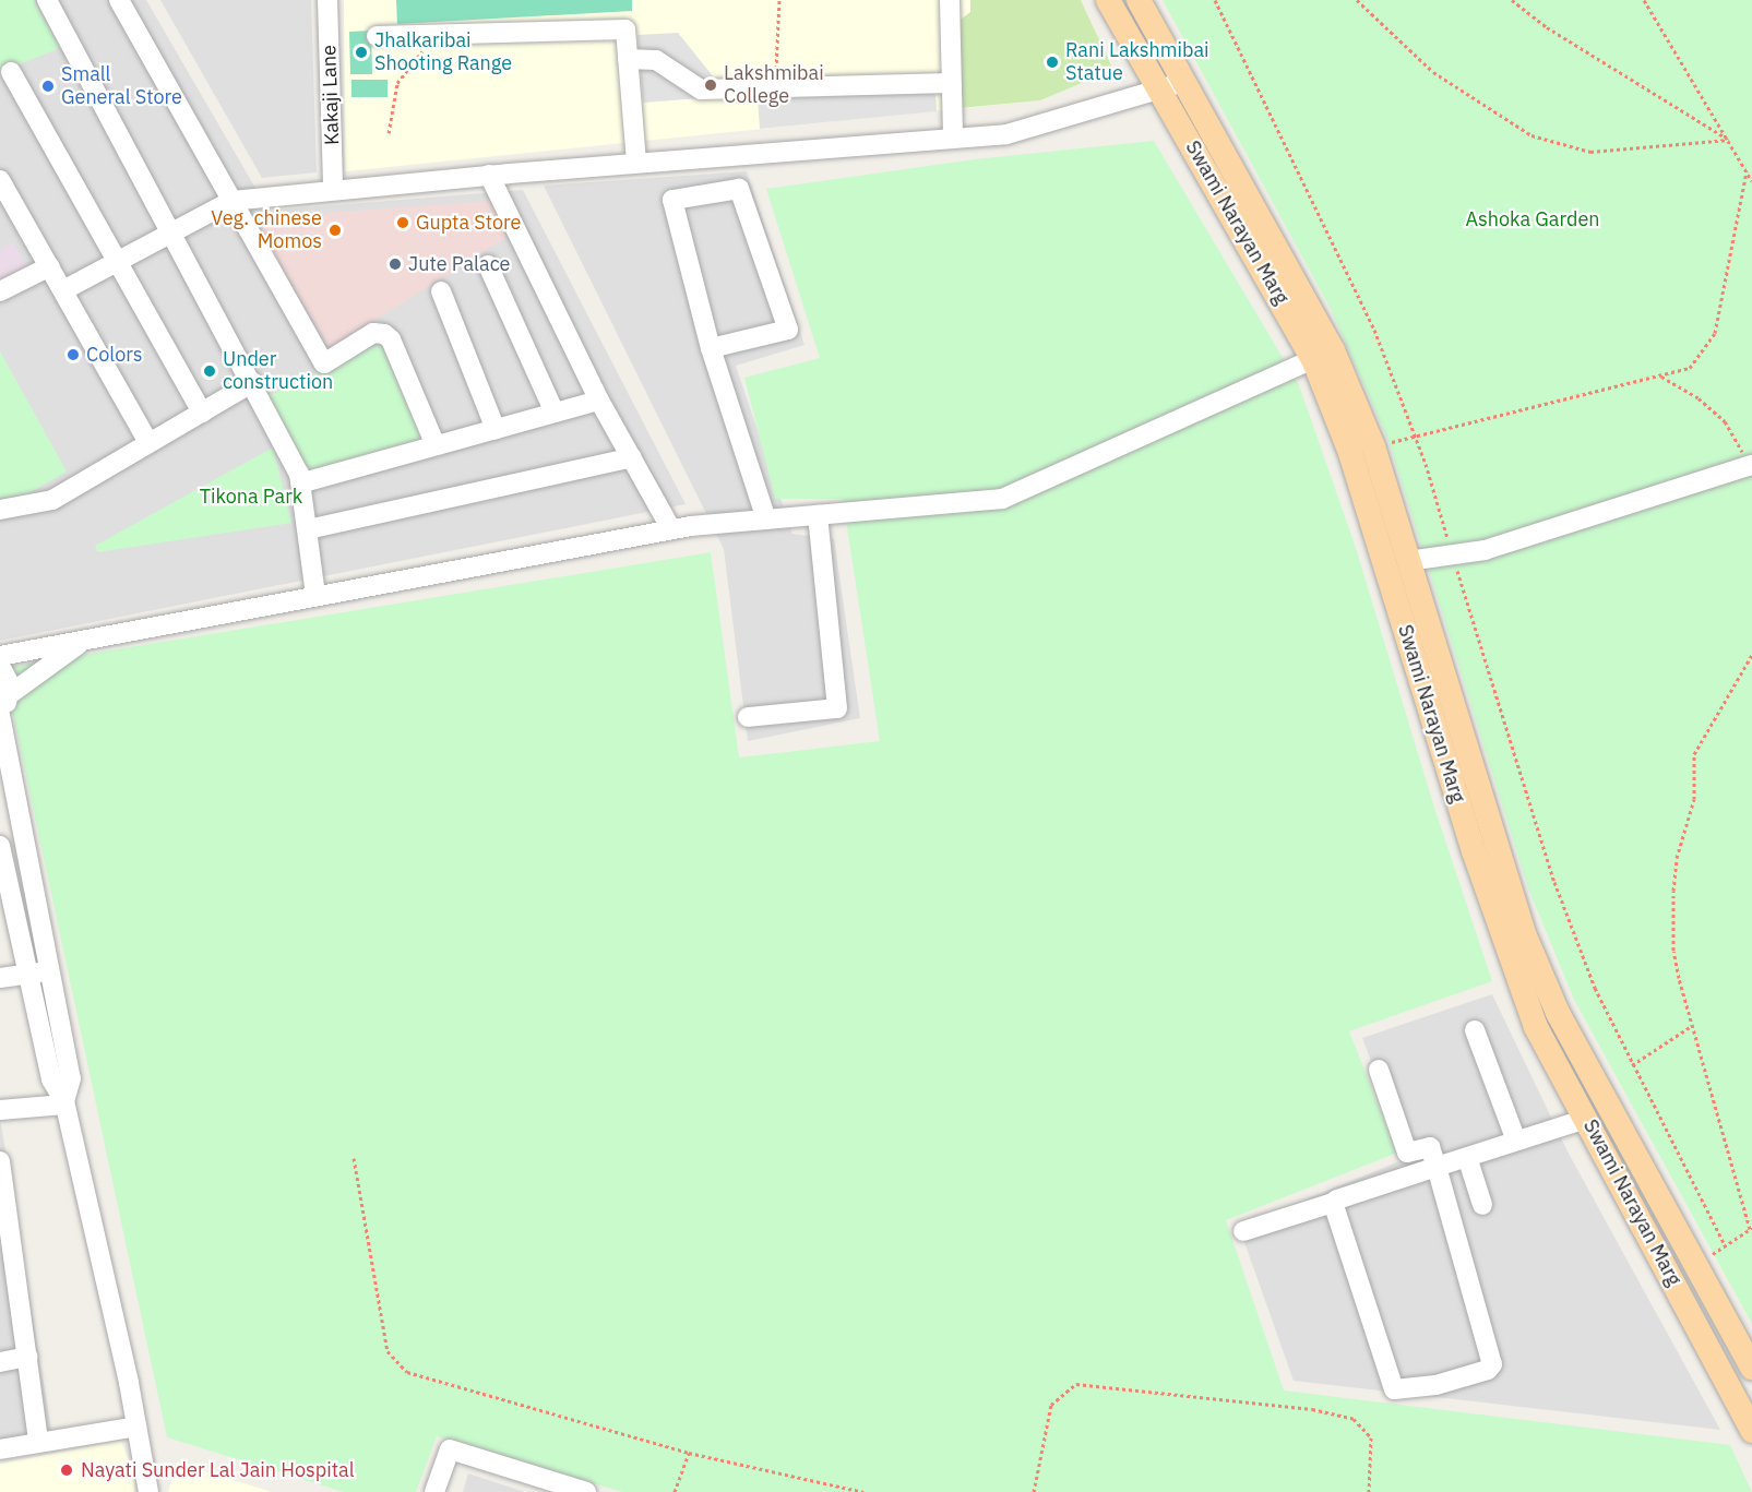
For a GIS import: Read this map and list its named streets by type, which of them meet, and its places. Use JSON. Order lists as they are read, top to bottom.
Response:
{
  "streets": {
    "main road": ["Swami Narayan Marg"],
    "street": ["Kakaji Lane"]
  },
  "parks": ["Ashoka Garden", "Tikona Park"],
  "places": [
    "Jhalkaribai Shooting Range",
    "Rani Lakshmibai Statue",
    "Lakshmibai College",
    "Small General Store",
    "Gupta Store",
    "Veg. chinese Momos",
    "Jute Palace",
    "Colors",
    "Under construction",
    "Nayati Sunder Lal Jain Hospital"
  ]
}
